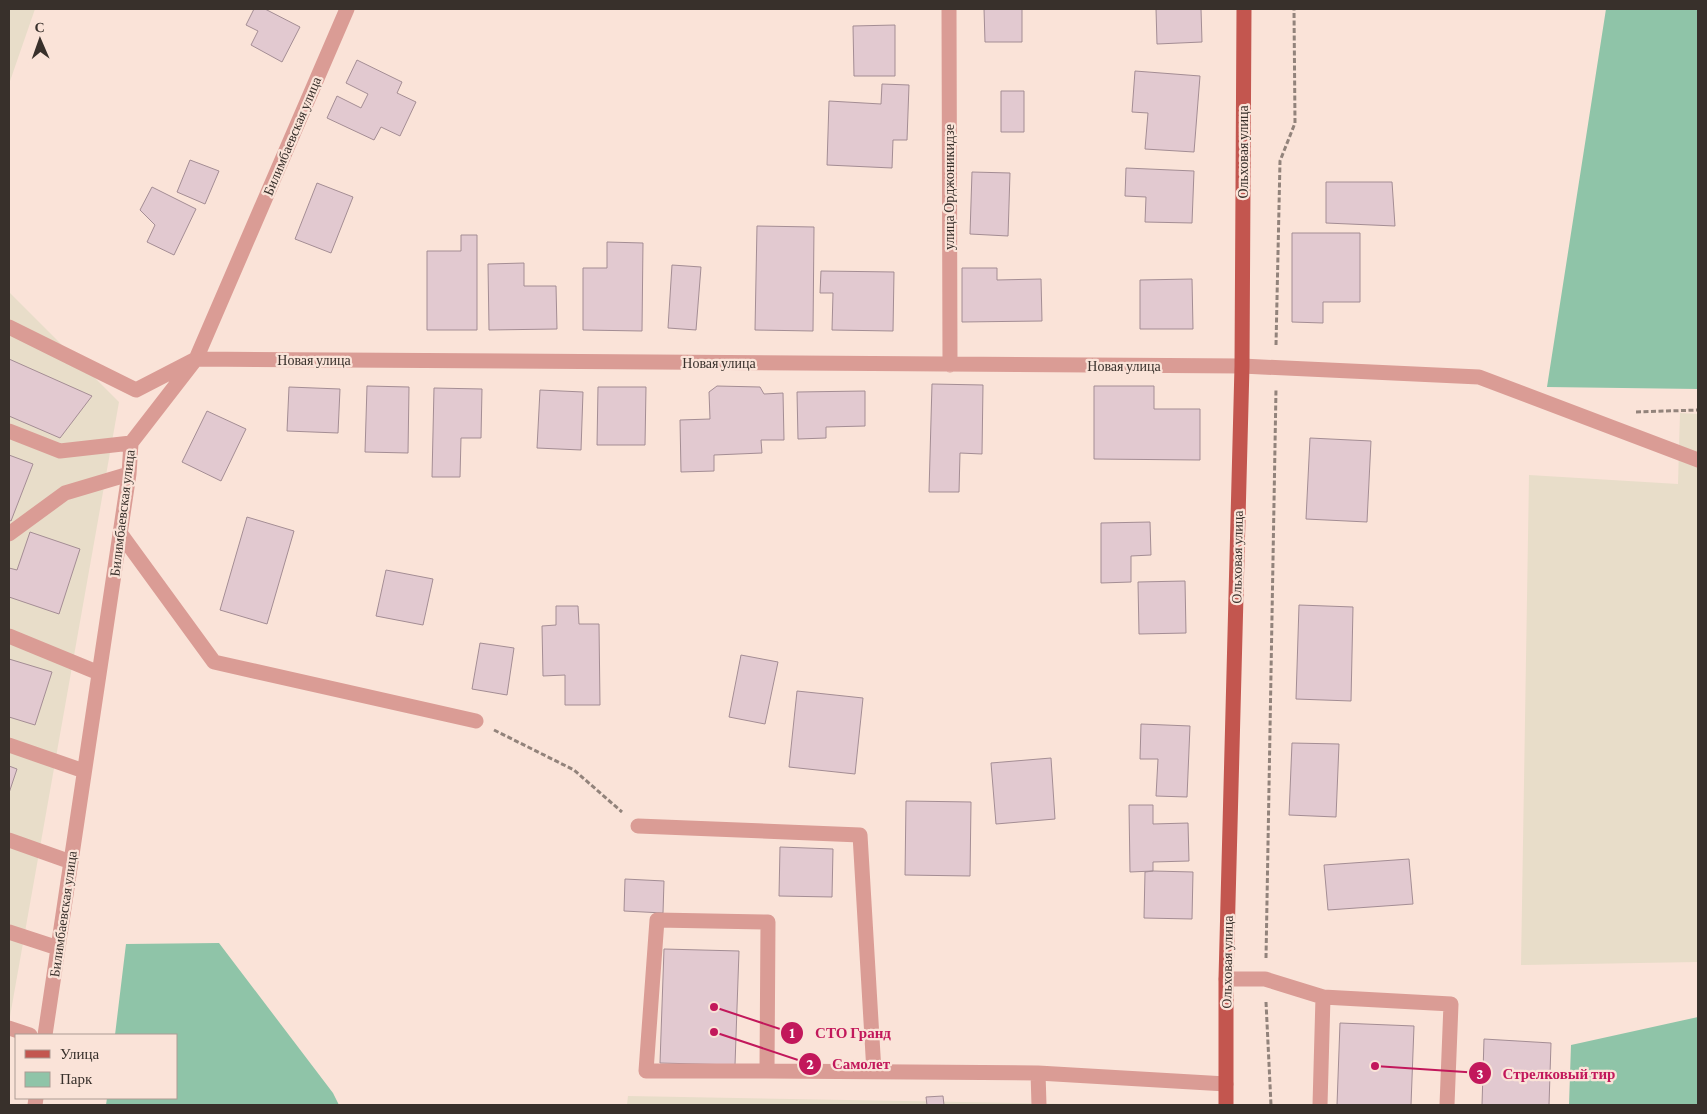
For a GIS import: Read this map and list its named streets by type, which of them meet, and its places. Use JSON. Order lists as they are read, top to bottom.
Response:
{
  "streets": {
    "main road": ["Ольховая улица"],
    "street": ["Билимбаевская улица", "улица Орджоникидзе", "Новая улица"]
  },
  "crossings": [
    ["Билимбаевская улица", "Новая улица"],
    ["Ольховая улица", "Новая улица"],
    ["улица Орджоникидзе", "Новая улица"]
  ],
  "places": ["СТО Гранд", "Самолет", "Стрелковый тир"],
  "legend": ["Улица", "Парк"],
  "north": "top"
}
